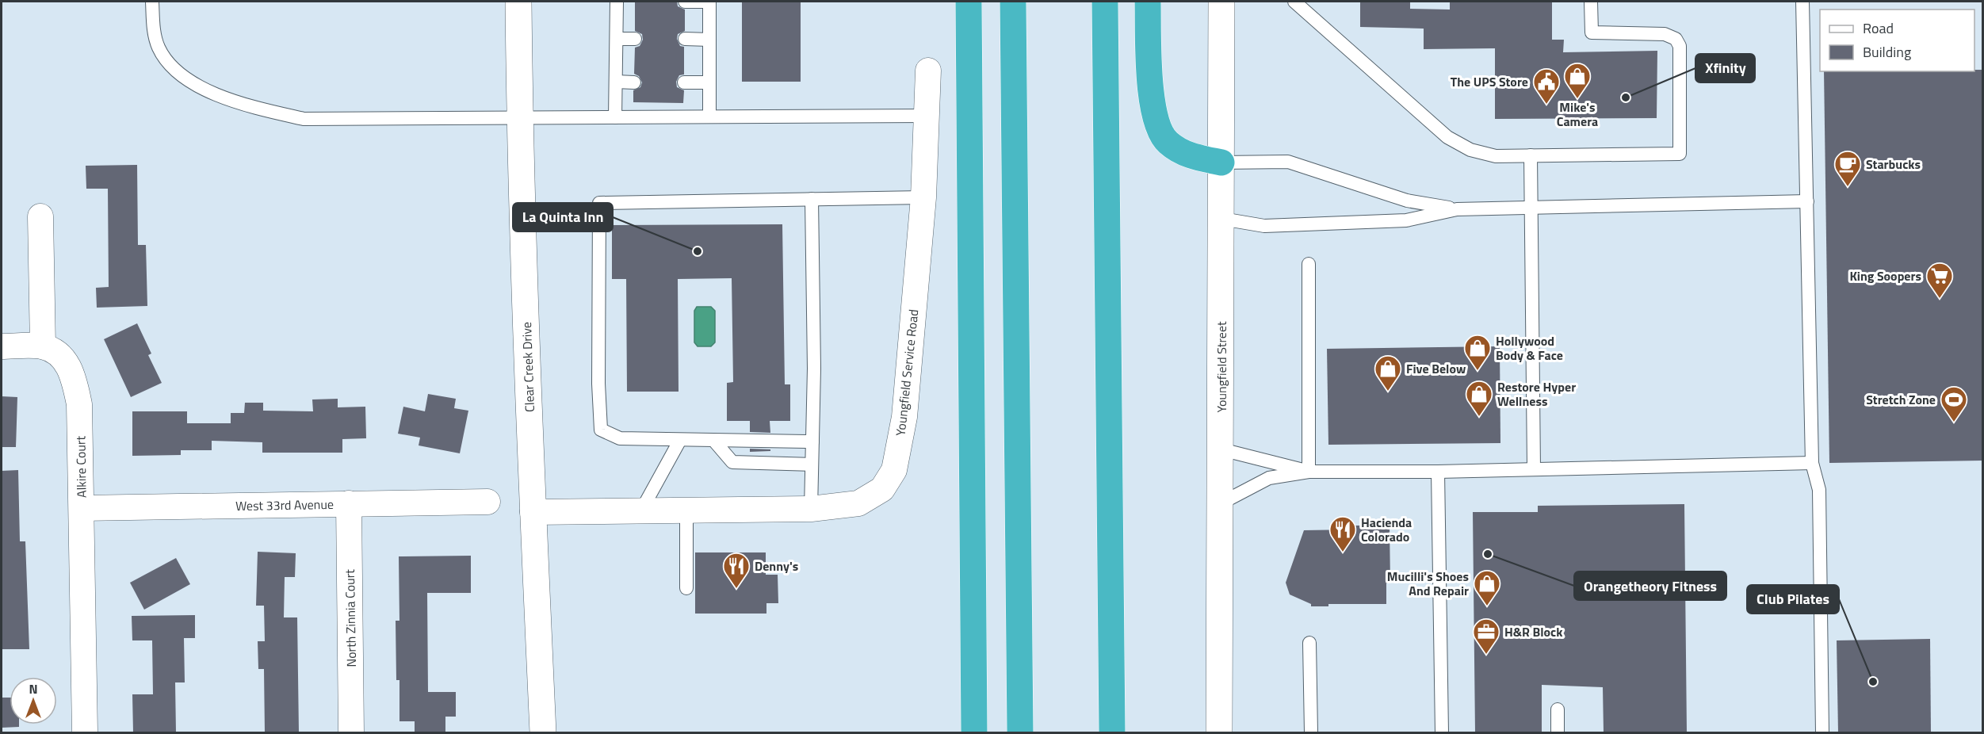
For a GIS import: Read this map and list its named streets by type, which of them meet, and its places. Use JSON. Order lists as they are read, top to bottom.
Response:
{
  "streets": {
    "main road": ["Clear Creek Drive", "Youngfield Street"],
    "street": [
      "Youngfield Service Road",
      "Alkire Court",
      "West 33rd Avenue",
      "North Zinnia Court"
    ]
  },
  "crossings": [
    ["Clear Creek Drive", "Youngfield Service Road"],
    ["Alkire Court", "West 33rd Avenue"],
    ["West 33rd Avenue", "North Zinnia Court"]
  ],
  "places": {
    "other": [
      "Xfinity",
      "La Quinta Inn",
      "Orangetheory Fitness",
      "Club Pilates"
    ],
    "shop": [
      "Mike's Camera",
      "Hollywood Body & Face",
      "Five Below",
      "Restore Hyper Wellness",
      "Mucilli's Shoes And Repair"
    ],
    "public building": ["The UPS Store"],
    "cafe": ["Starbucks"],
    "supermarket": ["King Soopers"],
    "sports": ["Stretch Zone"],
    "restaurant": ["Hacienda Colorado", "Denny's"],
    "office": ["H&R Block"]
  },
  "legend": ["Road", "Building"],
  "north": "top"
}
